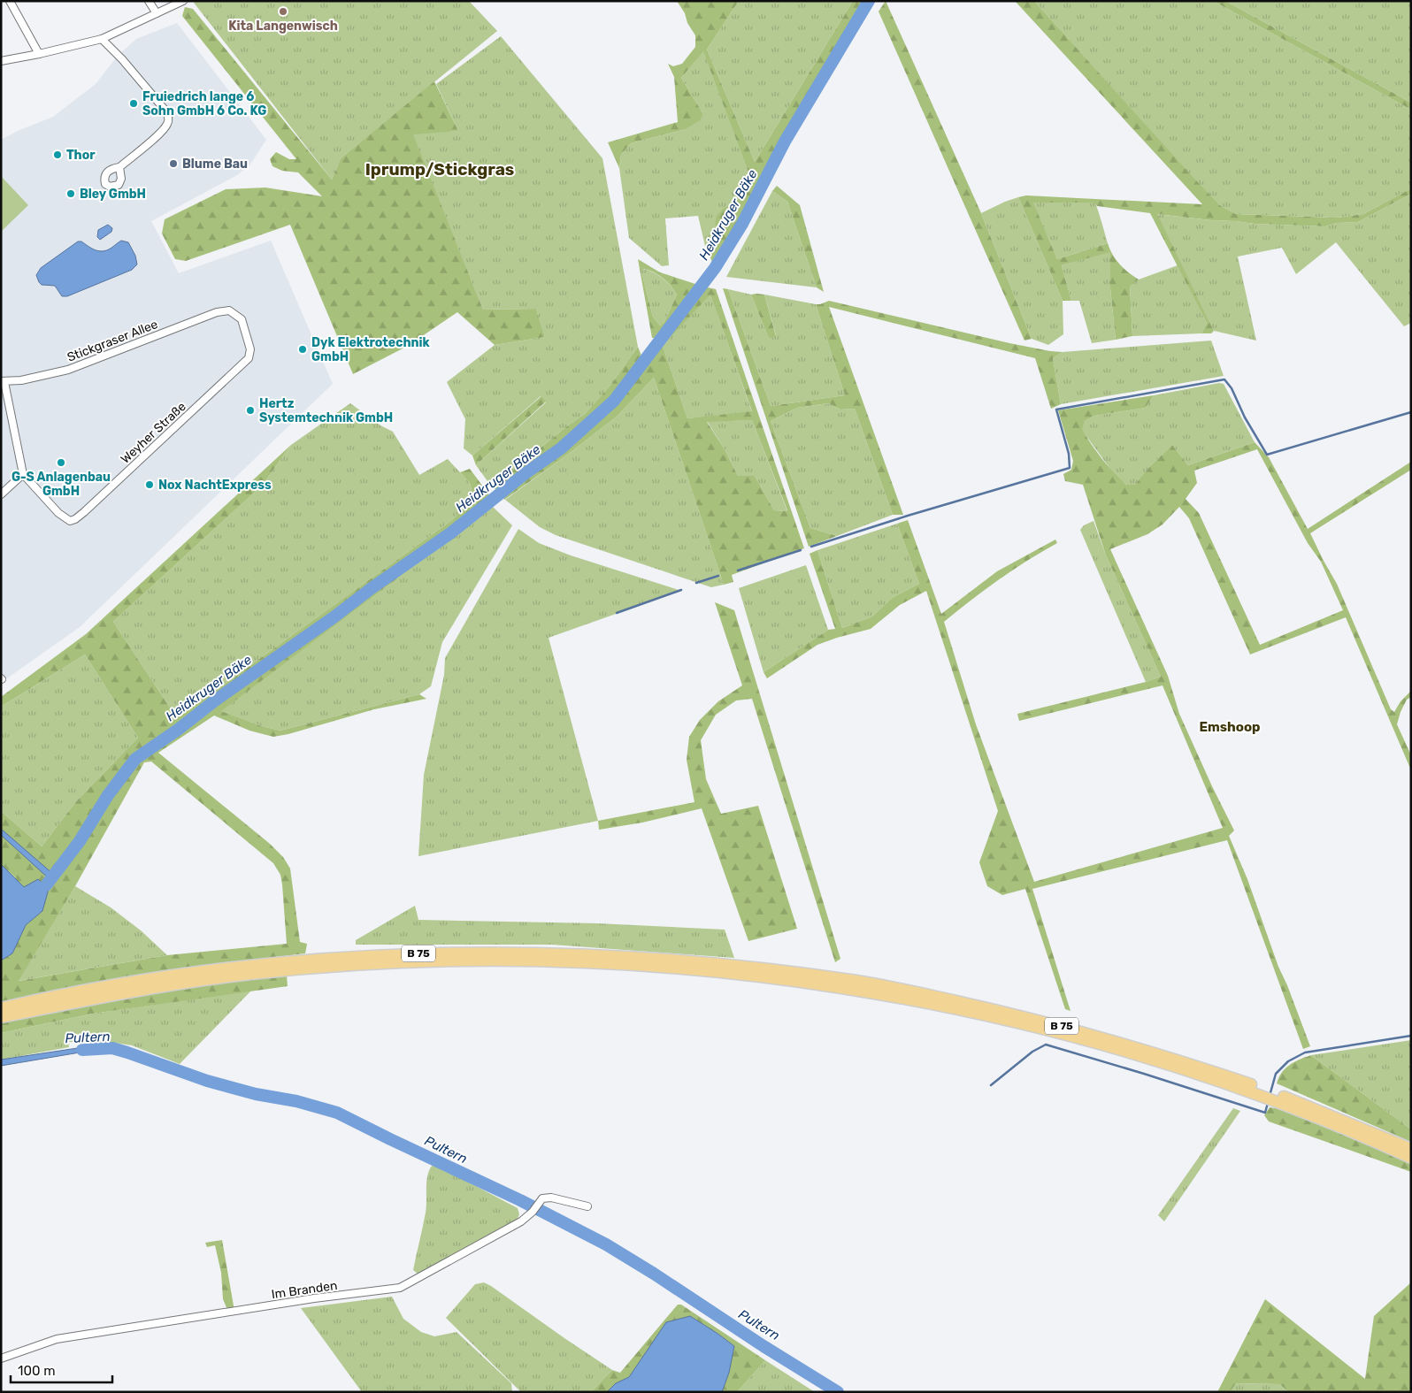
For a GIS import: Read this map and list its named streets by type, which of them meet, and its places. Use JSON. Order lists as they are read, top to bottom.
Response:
{
  "streets": {
    "highway": ["B 75"],
    "street": ["Stickgraser Allee", "Weyher Straße", "Im Branden"]
  },
  "crossings": [
    ["Stickgraser Allee", "Weyher Straße"]
  ],
  "districts": ["Iprump/Stickgras", "Emshoop"],
  "water": ["Heidkruger Bäke", "Pultern"],
  "places": [
    "Kita Langenwisch",
    "Fruiedrich lange 6 Sohn GmbH 6 Co. KG",
    "Thor",
    "Blume Bau",
    "Bley GmbH",
    "Dyk Elektrotechnik GmbH",
    "Hertz Systemtechnik GmbH",
    "G-S Anlagenbau GmbH",
    "Nox NachtExpress"
  ],
  "scale_bar": "100 m"
}
